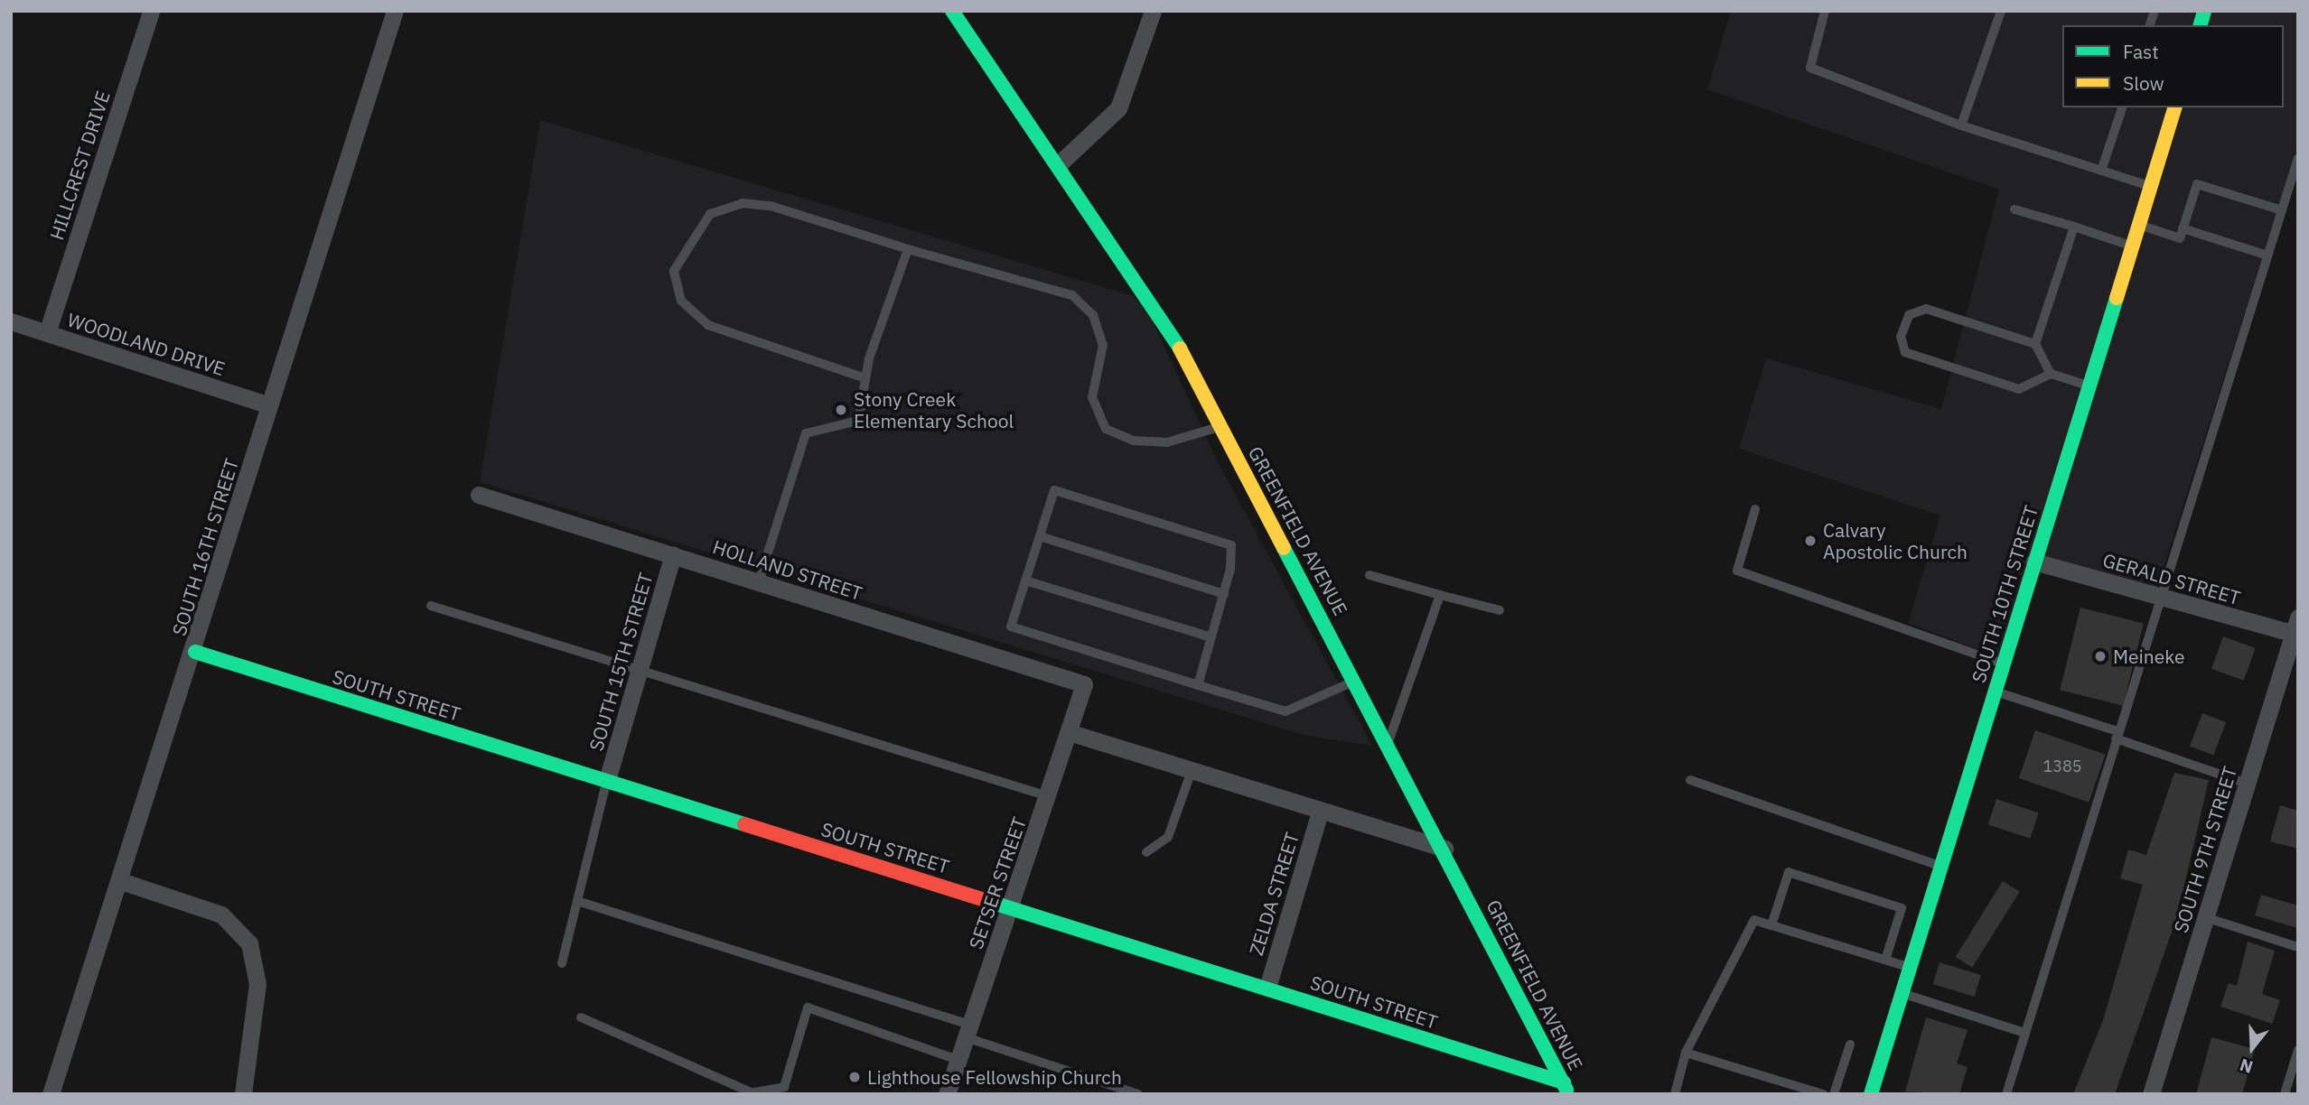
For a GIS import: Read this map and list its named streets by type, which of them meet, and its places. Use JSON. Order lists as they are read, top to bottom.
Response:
{
  "streets": {
    "main road": ["GREENFIELD AVENUE", "SOUTH 10TH STREET", "SOUTH STREET"],
    "street": [
      "HILLCREST DRIVE",
      "WOODLAND DRIVE",
      "SOUTH 16TH STREET",
      "HOLLAND STREET",
      "GERALD STREET",
      "SOUTH 15TH STREET",
      "SOUTH 9TH STREET",
      "SETSER STREET",
      "ZELDA STREET"
    ]
  },
  "crossings": [
    ["HILLCREST DRIVE", "WOODLAND DRIVE"],
    ["WOODLAND DRIVE", "SOUTH 16TH STREET"],
    ["GREENFIELD AVENUE", "SOUTH STREET"],
    ["SOUTH 16TH STREET", "SOUTH STREET"],
    ["HOLLAND STREET", "SOUTH 15TH STREET"],
    ["HOLLAND STREET", "SETSER STREET"],
    ["GERALD STREET", "SOUTH 10TH STREET"],
    ["GERALD STREET", "SOUTH 9TH STREET"],
    ["SOUTH 15TH STREET", "SOUTH STREET"],
    ["SOUTH STREET", "SETSER STREET"],
    ["SOUTH STREET", "ZELDA STREET"]
  ],
  "places": [
    "Stony Creek Elementary School",
    "Calvary Apostolic Church",
    "Meineke",
    "Lighthouse Fellowship Church"
  ],
  "house_numbers": ["1385"],
  "legend": ["Fast", "Slow"],
  "north": "bottom"
}
